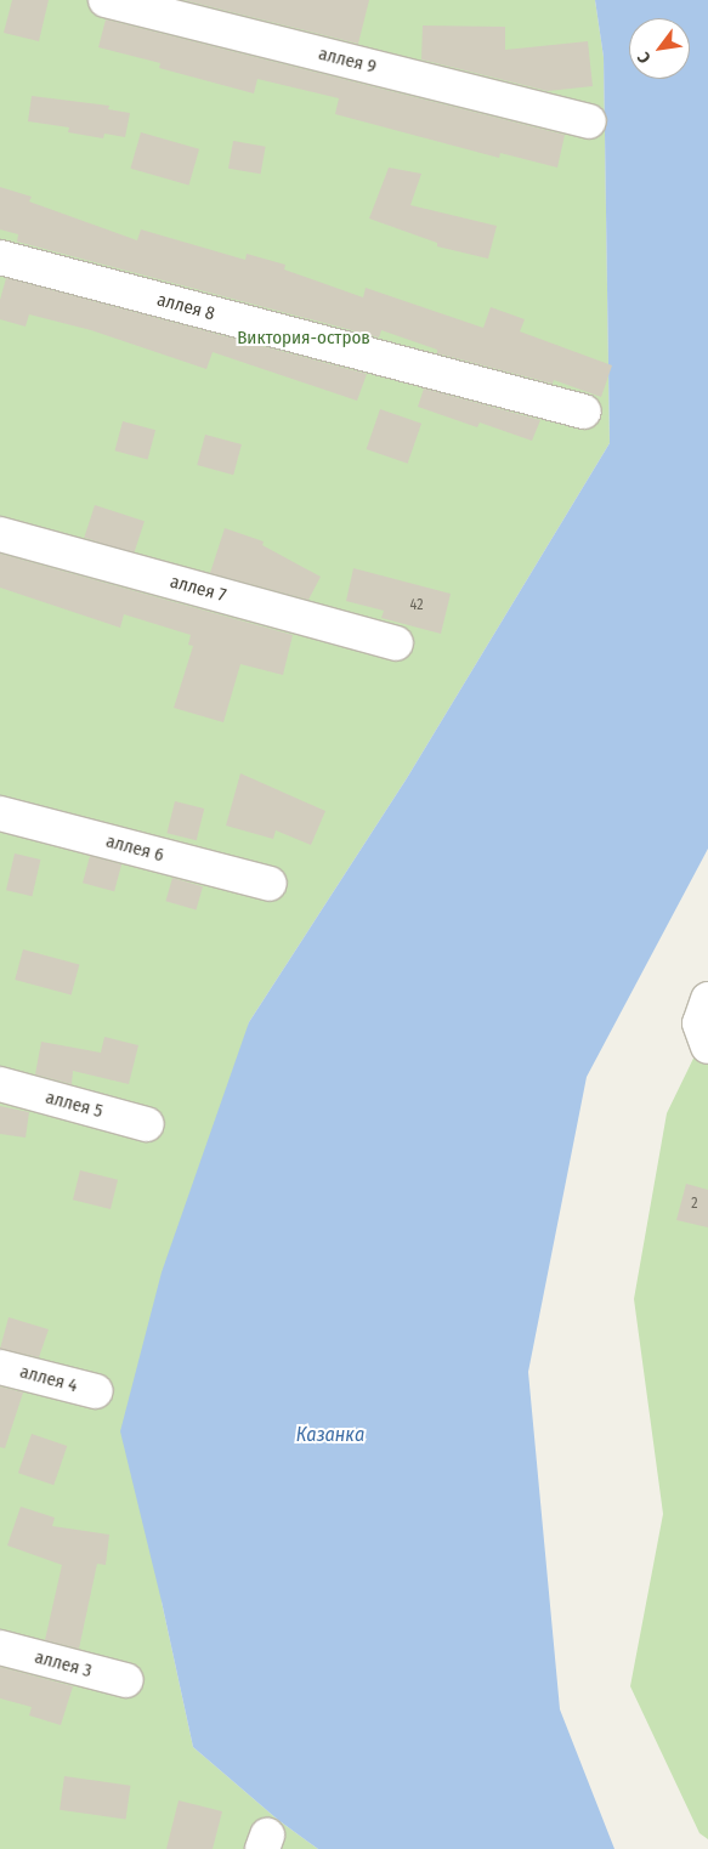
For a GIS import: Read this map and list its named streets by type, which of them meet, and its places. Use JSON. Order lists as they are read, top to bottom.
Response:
{
  "streets": {
    "lane": [
      "аллея 9",
      "аллея 8",
      "аллея 7",
      "аллея 6",
      "аллея 5",
      "аллея 4",
      "аллея 3"
    ]
  },
  "water": ["Казанка"],
  "parks": ["Виктория-остров"],
  "house_numbers": ["42", "2"],
  "north": "bottom left"
}
